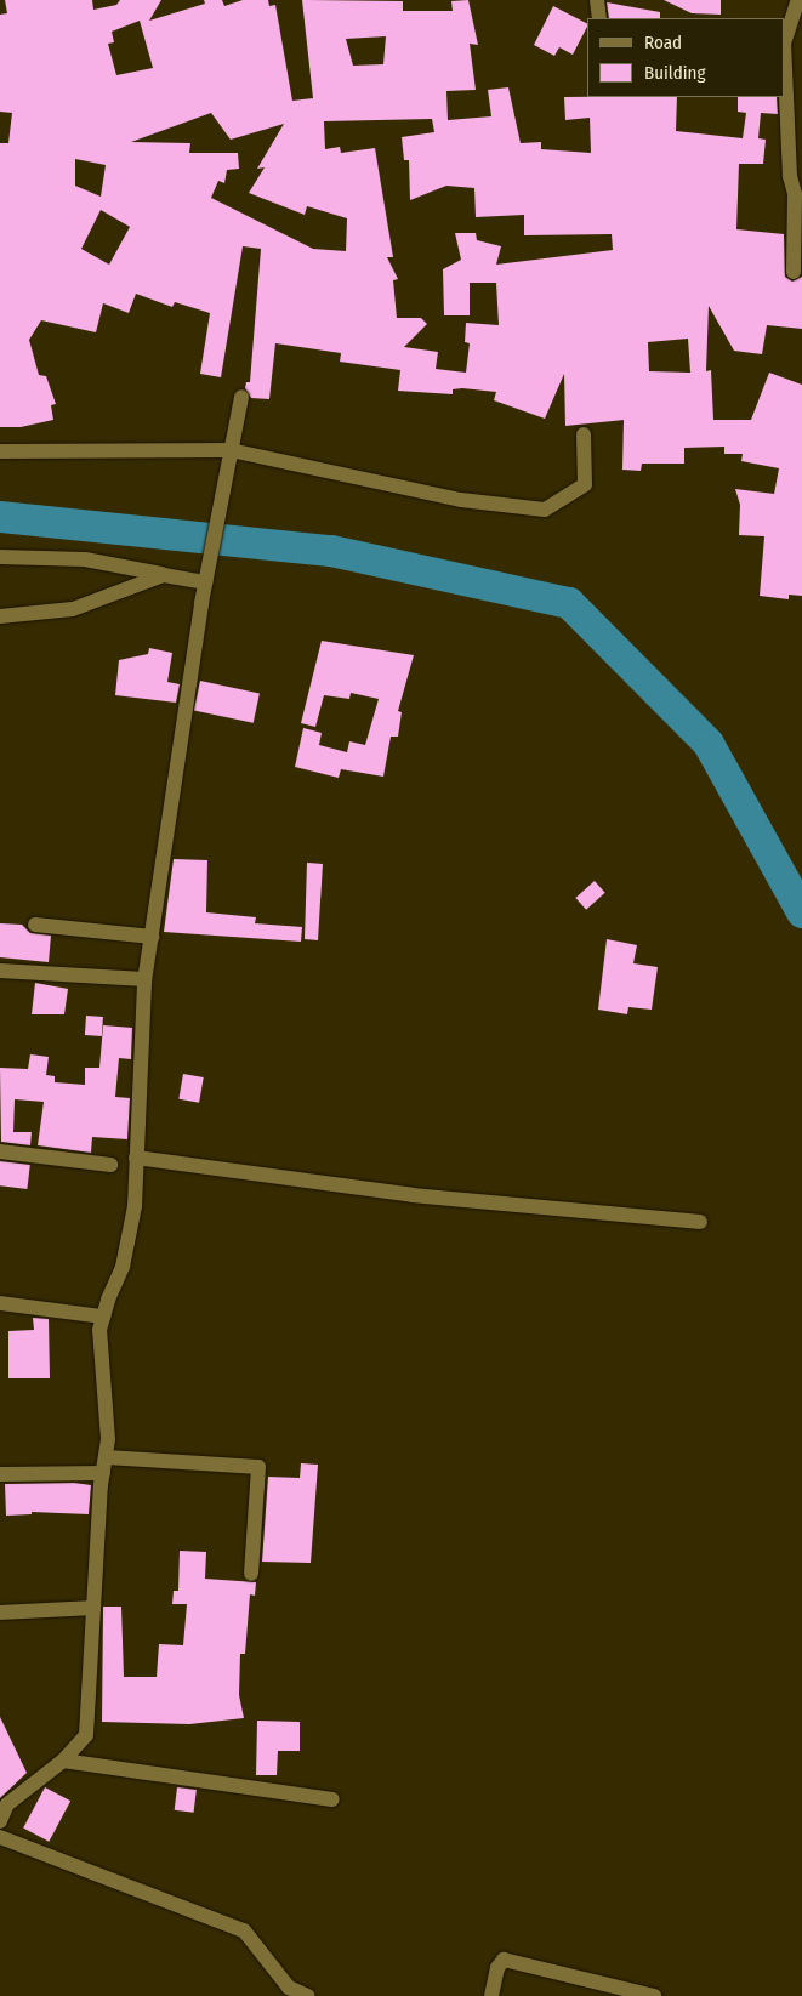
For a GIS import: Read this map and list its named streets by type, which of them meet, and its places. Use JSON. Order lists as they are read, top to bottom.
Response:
{
  "legend": ["Road", "Building"]
}
